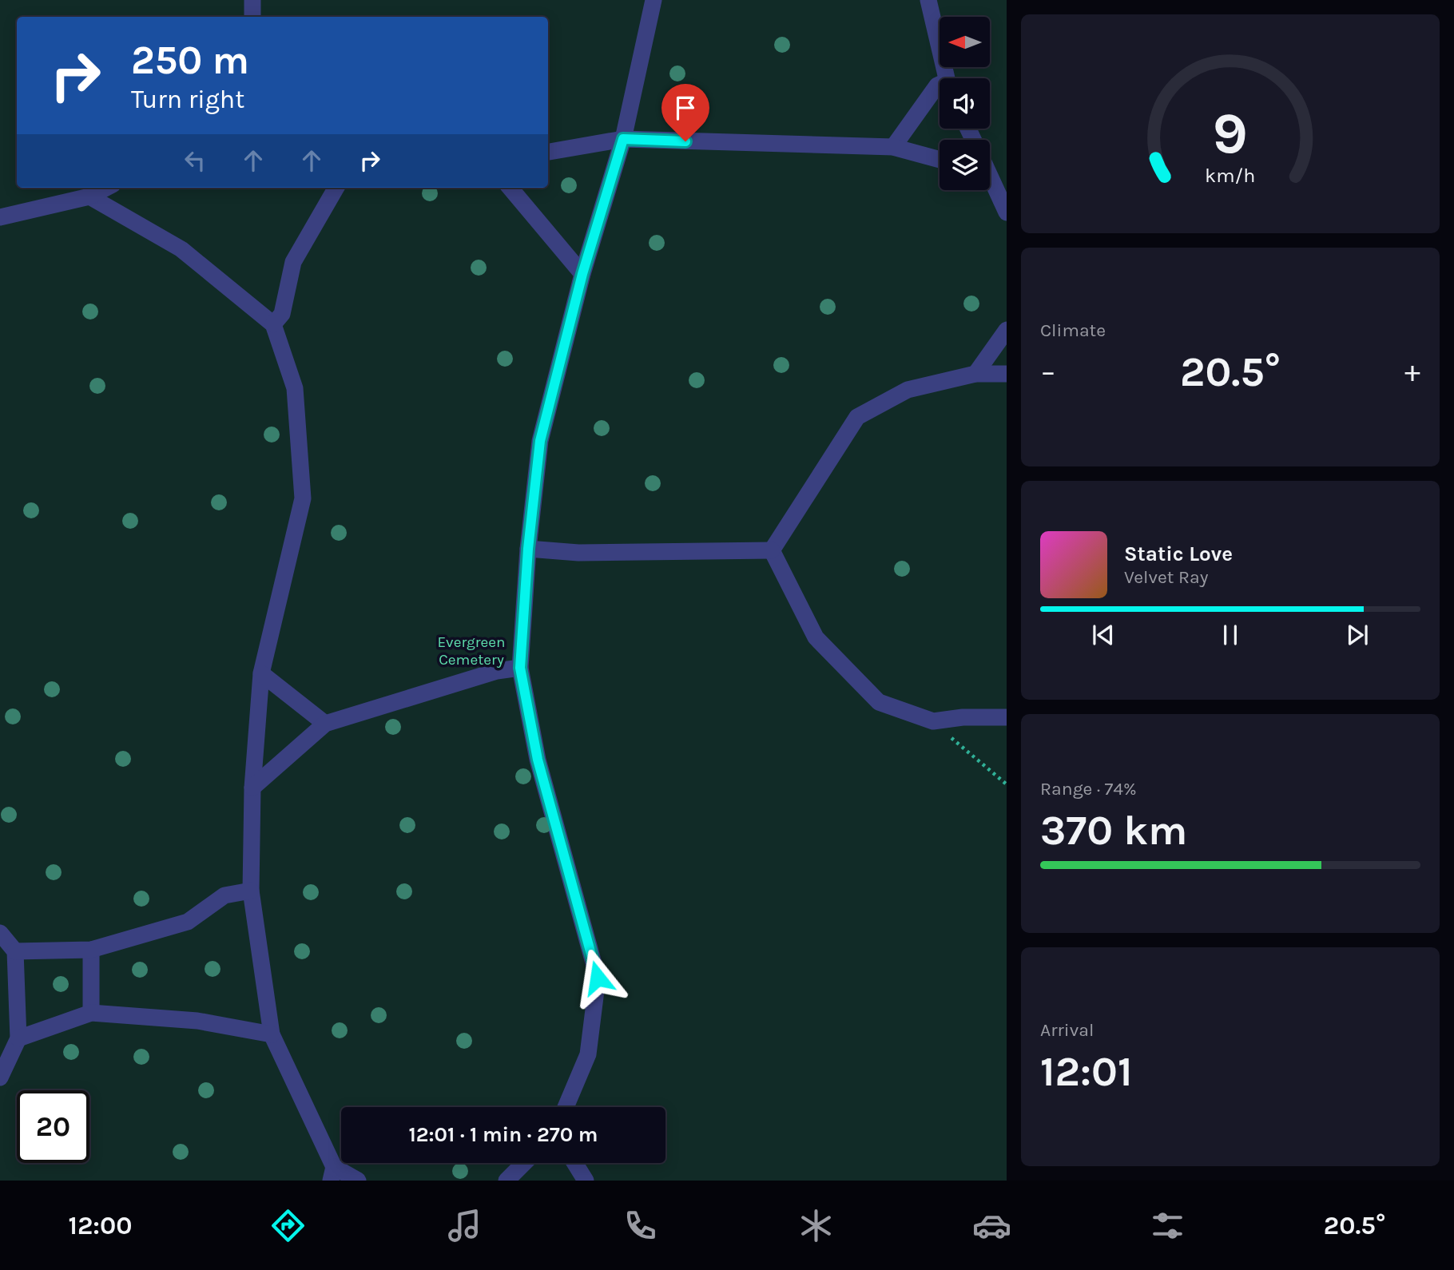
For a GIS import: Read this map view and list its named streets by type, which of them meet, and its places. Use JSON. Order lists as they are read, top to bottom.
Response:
{
  "parks": ["Evergreen Cemetery"],
  "north": "left",
  "page": {
    "turn": ["250 m", "Turn right"],
    "tile": [
      "Climate",
      ["Range · 74%", "370 km"],
      ["Arrival", "12:01"]
    ],
    "heat": ["−", "20.5°", "+"],
    "song": ["Static Love", "Velvet Ray"],
    "limit": "20",
    "trip": "12:01 · 1 min · 270 m",
    "tabs": ["12:00", "20.5°"],
    "gauge": ["9", "km/h"]
  }
}
